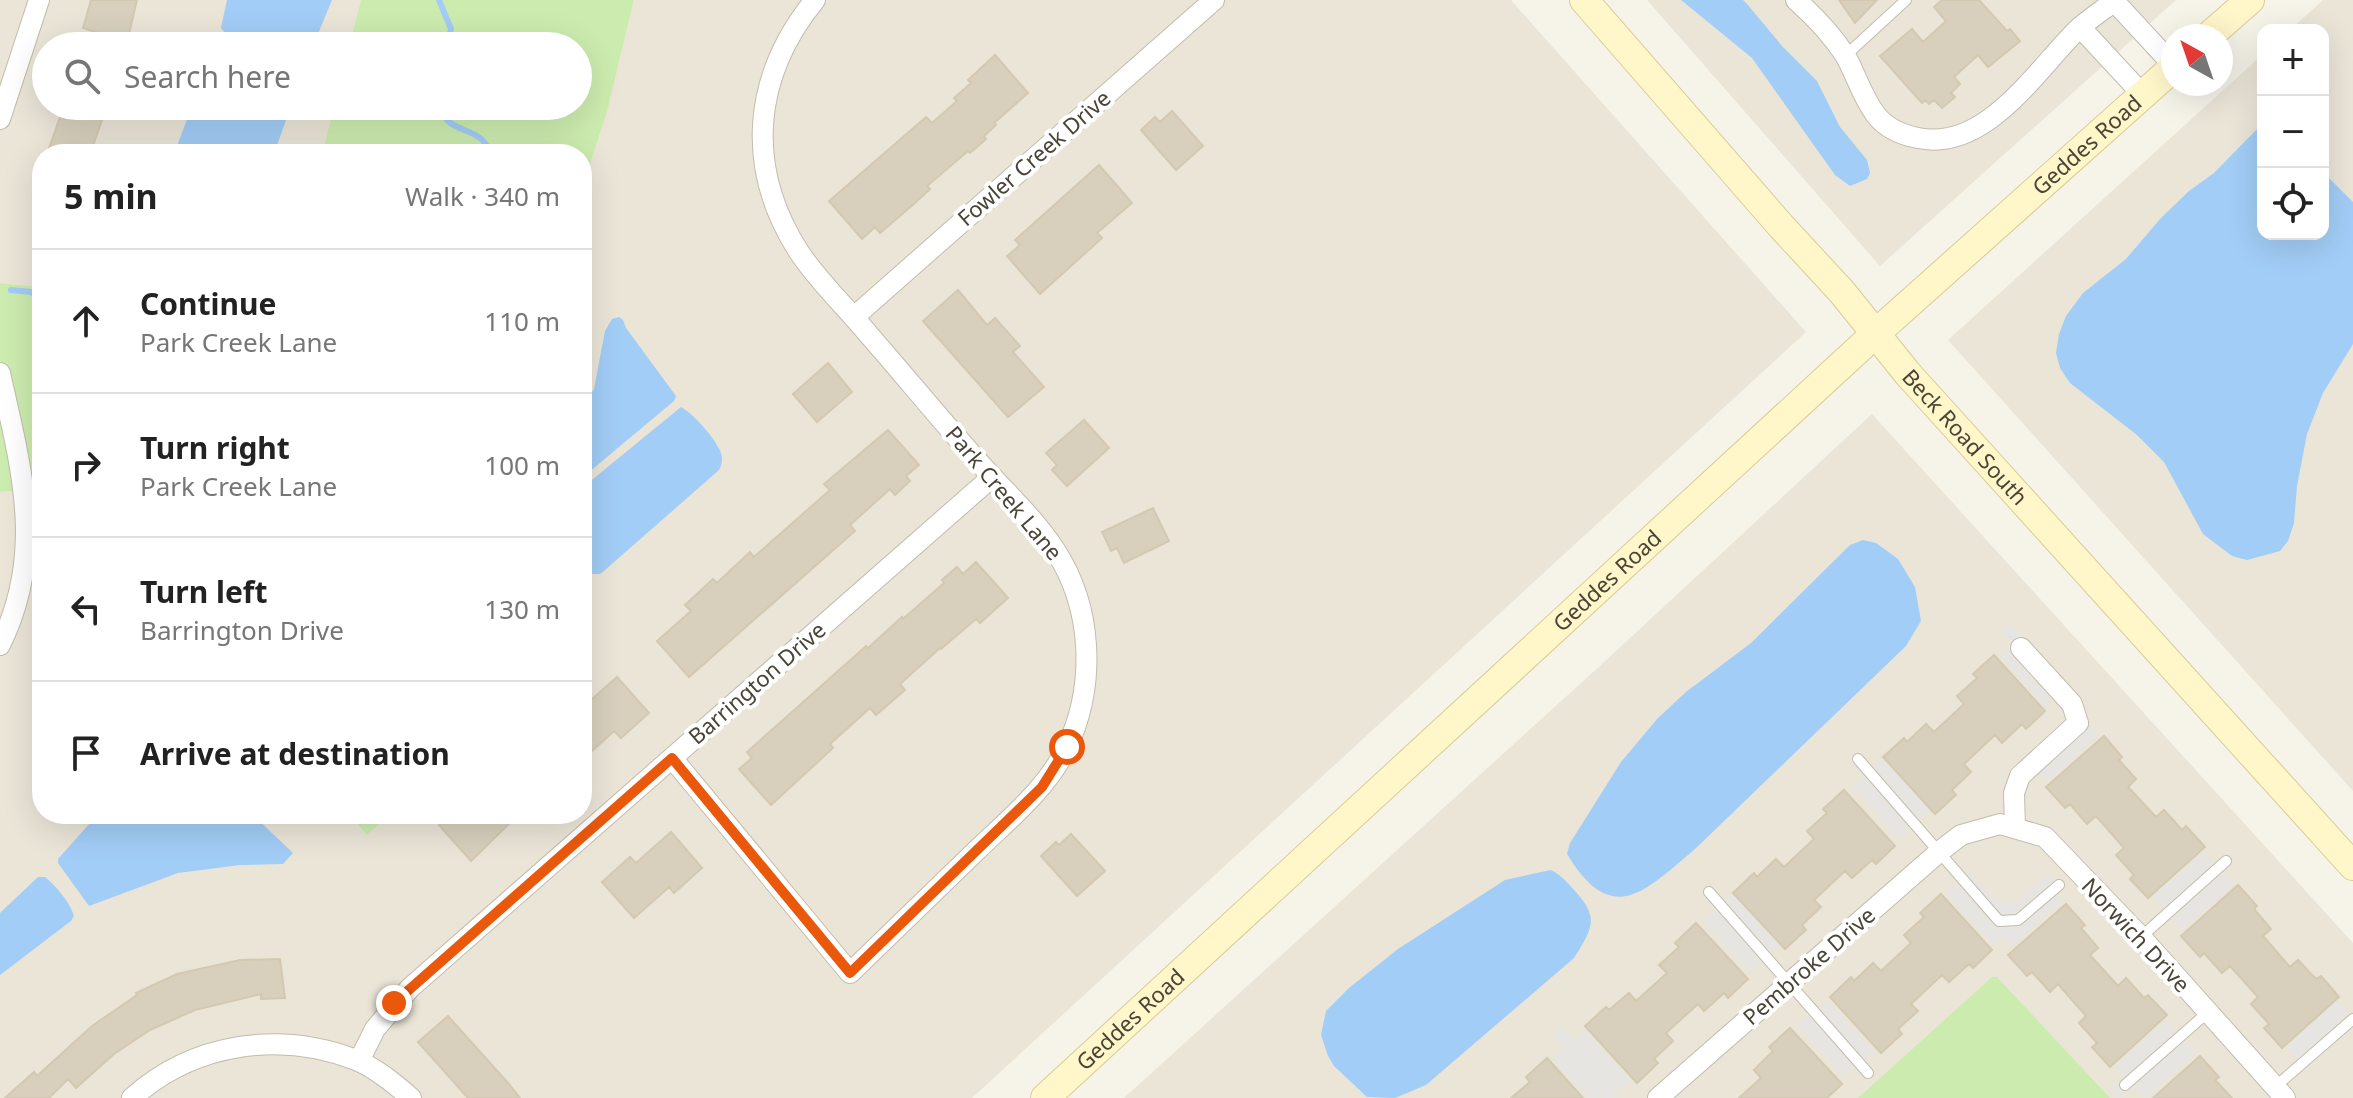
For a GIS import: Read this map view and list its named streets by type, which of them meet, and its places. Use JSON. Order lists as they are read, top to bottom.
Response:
{
  "streets": {
    "main road": ["Geddes Road", "Beck Road South"],
    "street": [
      "Fowler Creek Drive",
      "Park Creek Lane",
      "Barrington Drive",
      "Norwich Drive",
      "Pembroke Drive"
    ]
  },
  "crossings": [
    ["Geddes Road", "Beck Road South"],
    ["Fowler Creek Drive", "Park Creek Lane"],
    ["Park Creek Lane", "Barrington Drive"],
    ["Norwich Drive", "Pembroke Drive"]
  ],
  "north": "top left",
  "page": {
    "map_buttons": ["+", "−"],
    "search": "Search here",
    "heading": ["5 min", "Walk · 340 m"],
    "list": [
      ["Continue", "Park Creek Lane", "110 m"],
      ["Turn right", "Park Creek Lane", "100 m"],
      ["Turn left", "Barrington Drive", "130 m"],
      "Arrive at destination"
    ]
  }
}
